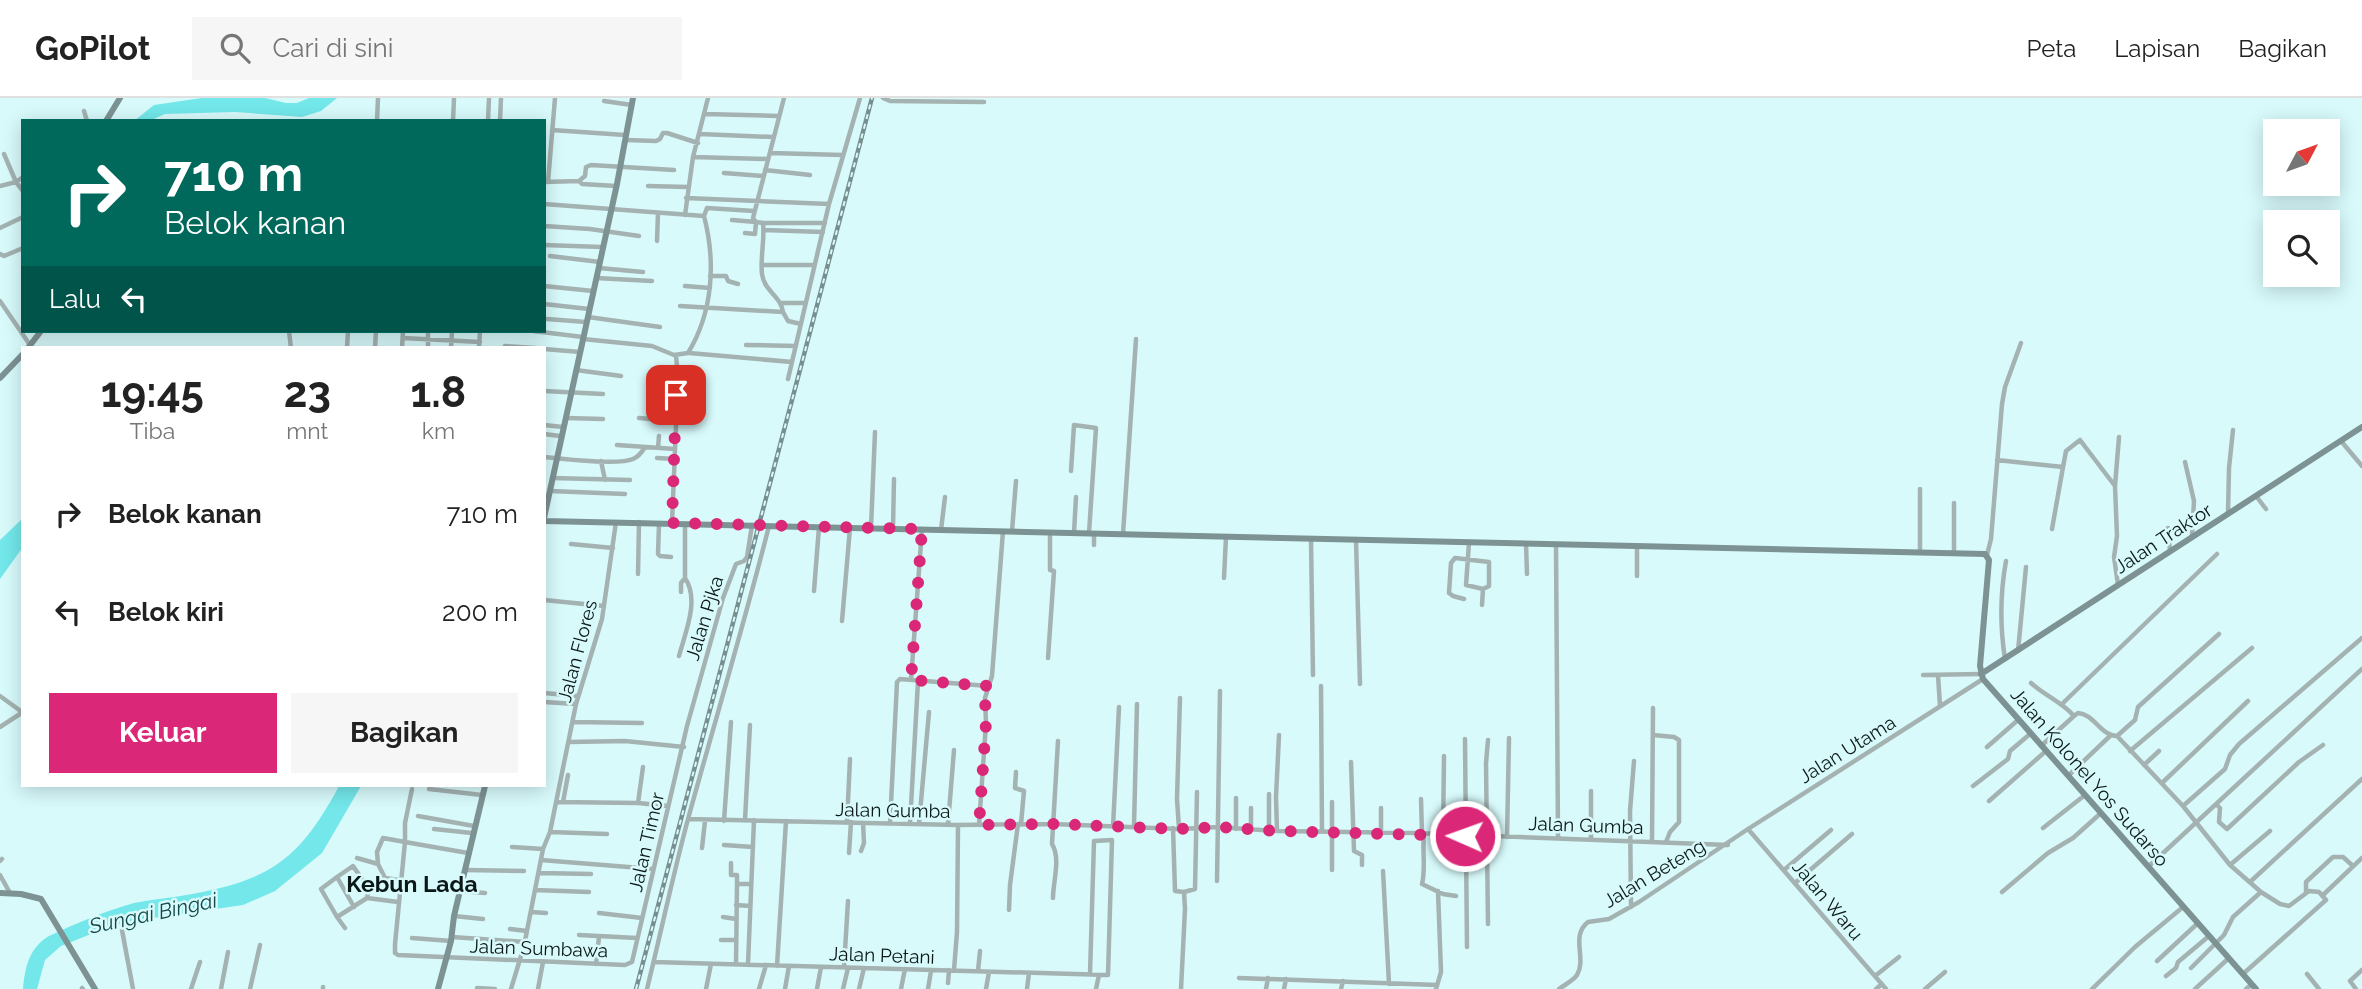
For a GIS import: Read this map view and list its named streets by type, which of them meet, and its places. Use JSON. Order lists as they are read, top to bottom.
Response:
{
  "streets": {
    "street": [
      "Jalan Traktor",
      "Jalan Pjka",
      "Jalan Flores",
      "Jalan Utama",
      "Jalan Kolonel Yos Sudarso",
      "Jalan Gumba",
      "Jalan Timor",
      "Jalan Beteng",
      "Jalan Waru",
      "Jalan Sumbawa",
      "Jalan Petani"
    ]
  },
  "crossings": [
    ["Jalan Traktor", "Jalan Utama"],
    ["Jalan Traktor", "Jalan Kolonel Yos Sudarso"],
    ["Jalan Pjka", "Jalan Timor"],
    ["Jalan Flores", "Jalan Sumbawa"],
    ["Jalan Utama", "Jalan Kolonel Yos Sudarso"],
    ["Jalan Utama", "Jalan Gumba"],
    ["Jalan Utama", "Jalan Beteng"],
    ["Jalan Utama", "Jalan Waru"],
    ["Jalan Gumba", "Jalan Beteng"],
    ["Jalan Timor", "Jalan Sumbawa"]
  ],
  "districts": ["Kebun Lada"],
  "water": ["Sungai Bingai"],
  "north": "top right",
  "page": {
    "header": "GoPilot",
    "search": "Cari di sini",
    "nav": ["Peta", "Lapisan", "Bagikan"],
    "turn": ["710 m", "Belok kanan"],
    "then": "Lalu",
    "eta": [
      "19:45",
      "Tiba",
      "23",
      "mnt",
      "1.8",
      "km"
    ],
    "list": [
      {
        "name": "Belok kanan",
        "value": "710 m"
      },
      {
        "name": "Belok kiri",
        "value": "200 m"
      }
    ],
    "buttons": ["Keluar", "Bagikan"]
  }
}
